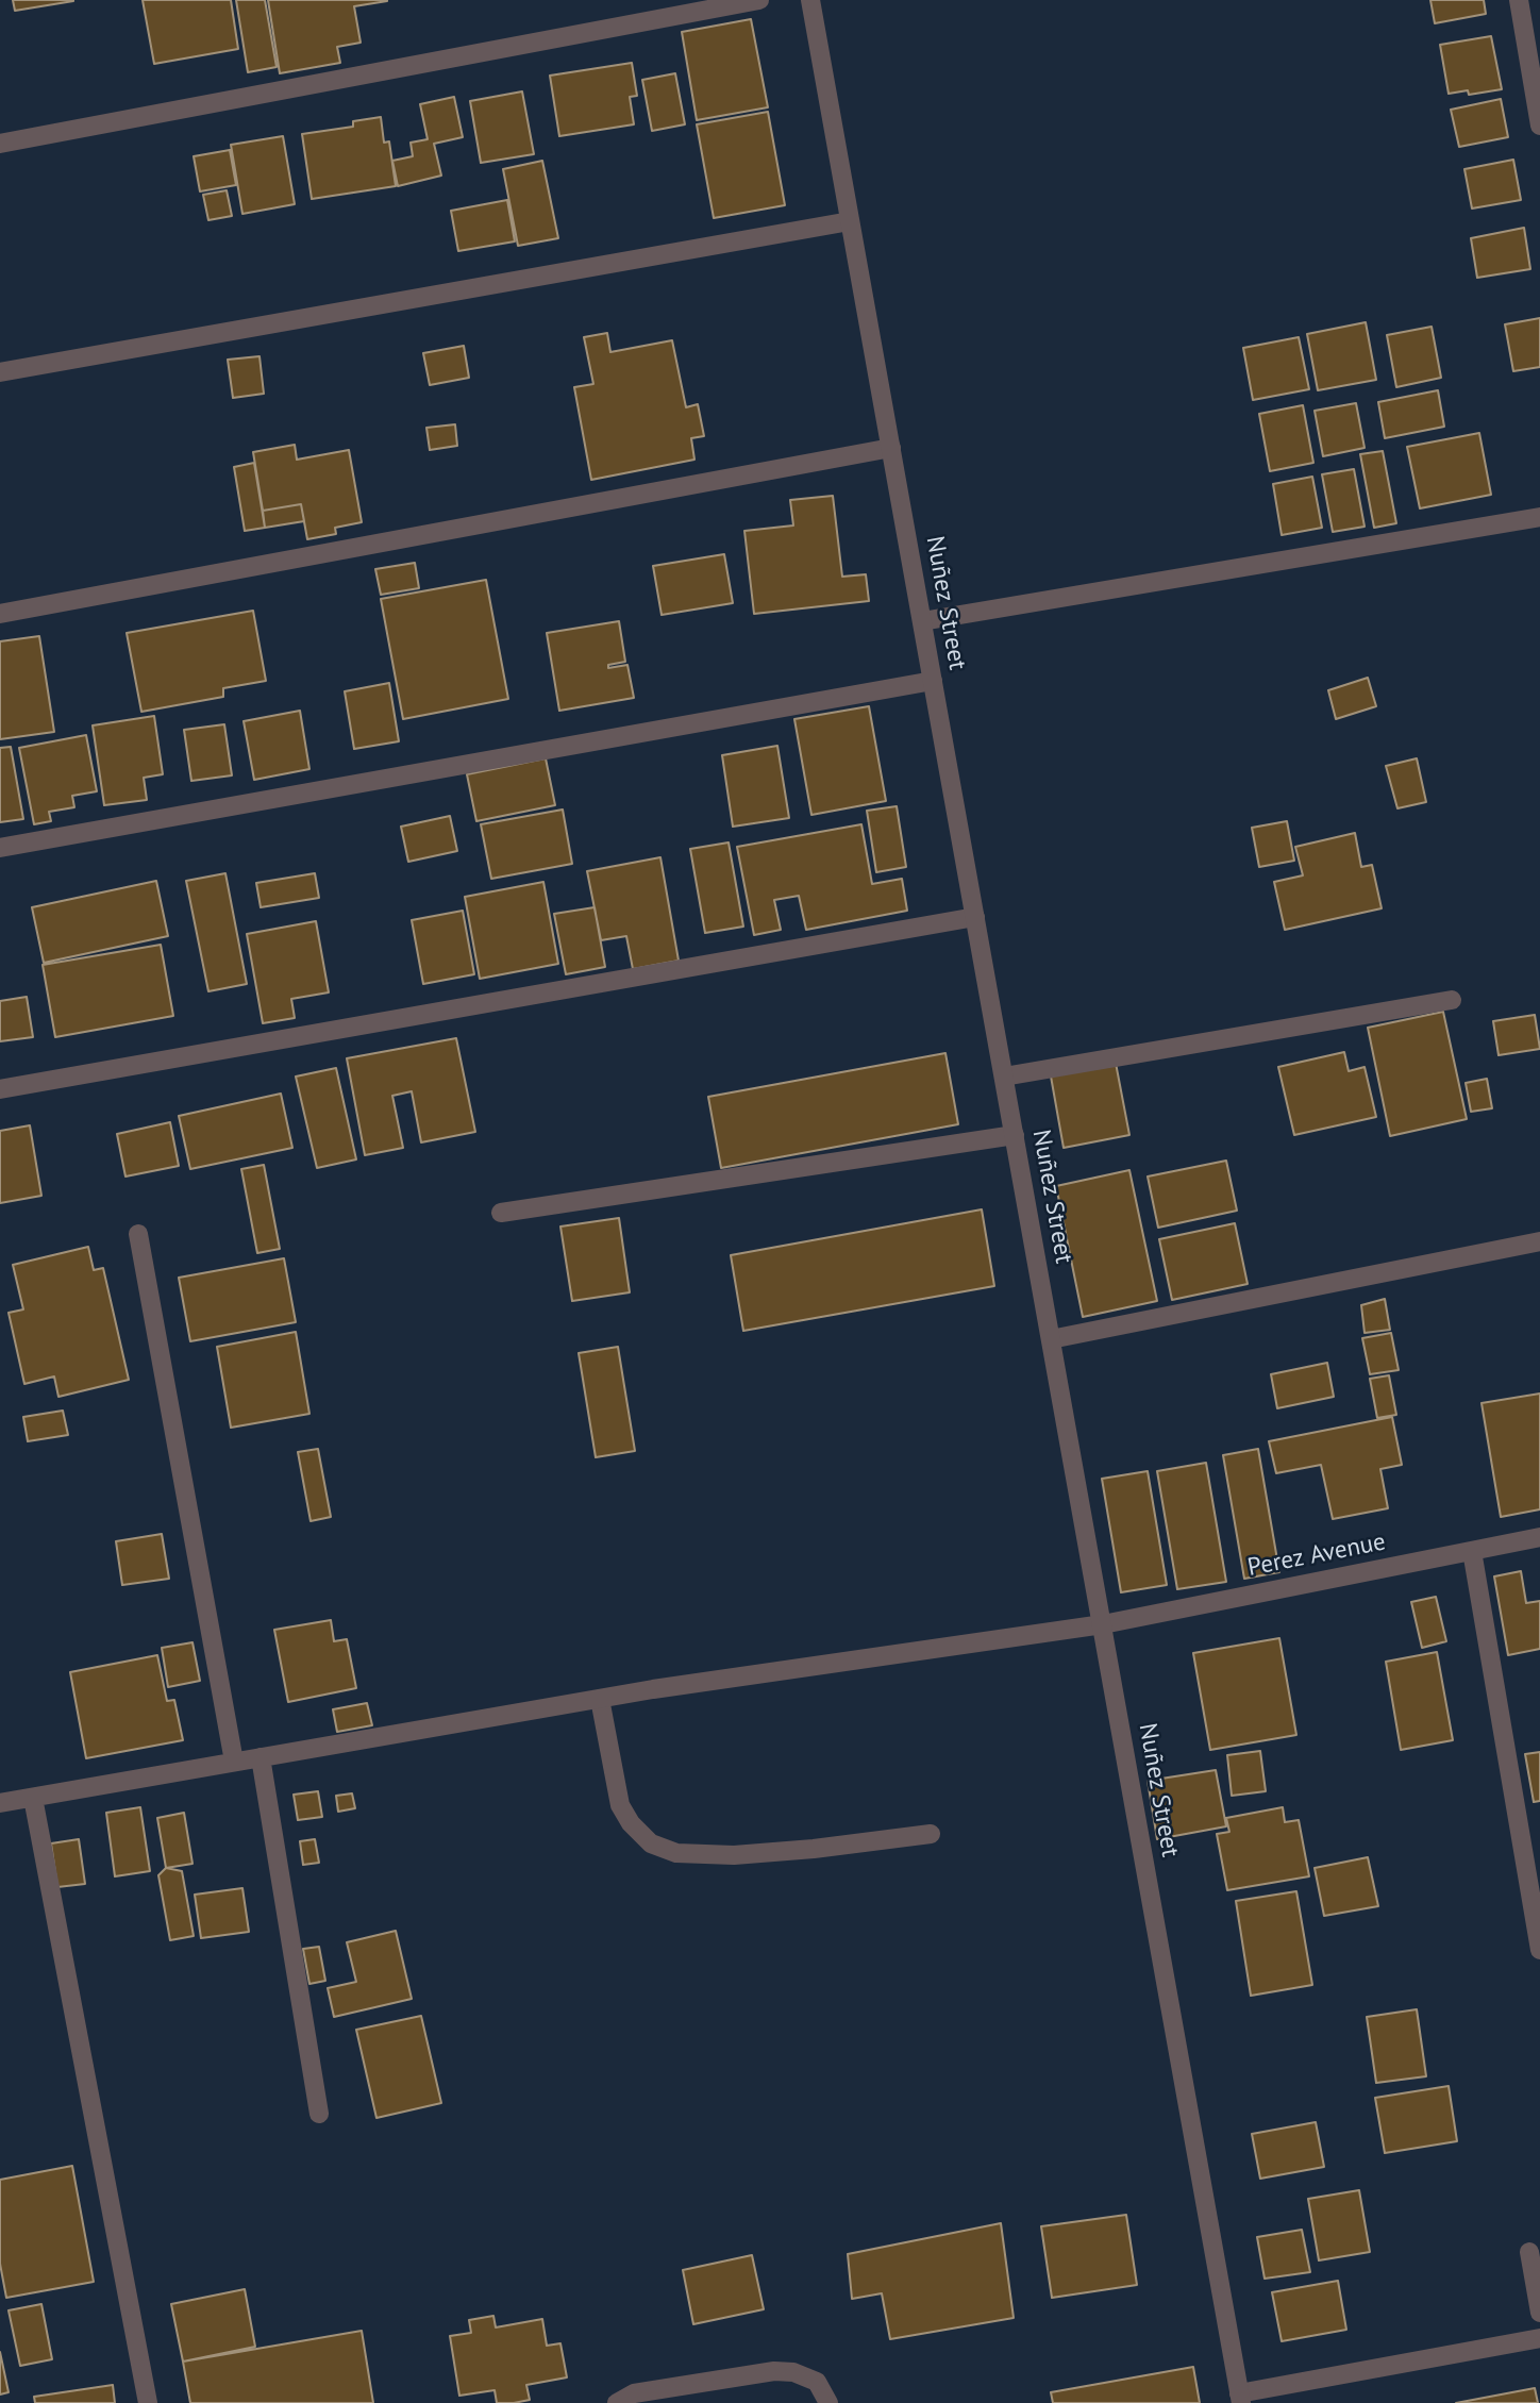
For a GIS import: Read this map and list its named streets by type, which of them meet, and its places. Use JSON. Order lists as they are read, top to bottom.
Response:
{
  "streets": {
    "street": ["Nuñez Street", "Perez Avenue"]
  },
  "crossings": [
    ["Nuñez Street", "Perez Avenue"]
  ]
}
